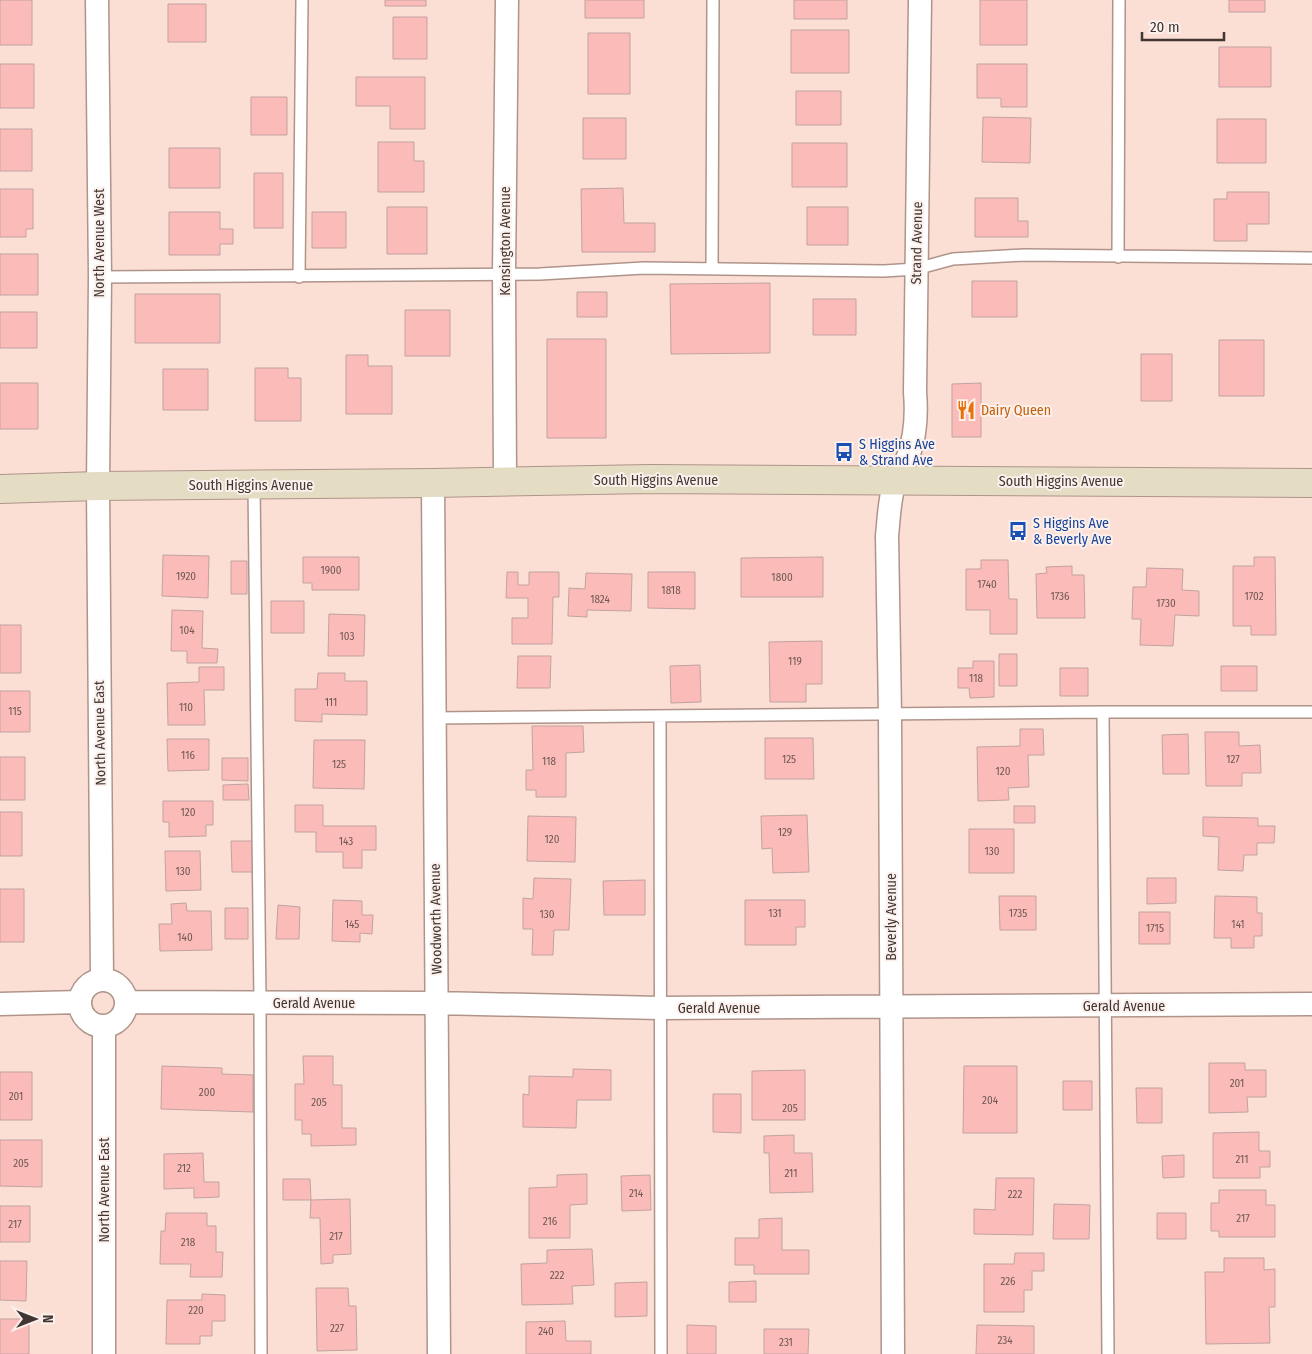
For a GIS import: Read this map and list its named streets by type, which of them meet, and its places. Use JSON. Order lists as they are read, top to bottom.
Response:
{
  "streets": {
    "main road": ["South Higgins Avenue"],
    "street": [
      "Kensington Avenue",
      "North Avenue West",
      "Strand Avenue",
      "North Avenue East",
      "Beverly Avenue",
      "Woodworth Avenue",
      "Gerald Avenue"
    ]
  },
  "crossings": [
    ["Kensington Avenue", "South Higgins Avenue"],
    ["North Avenue West", "South Higgins Avenue"],
    ["North Avenue West", "North Avenue East"],
    ["Strand Avenue", "South Higgins Avenue"],
    ["Strand Avenue", "Beverly Avenue"],
    ["South Higgins Avenue", "North Avenue East"],
    ["South Higgins Avenue", "Beverly Avenue"],
    ["South Higgins Avenue", "Woodworth Avenue"],
    ["North Avenue East", "Gerald Avenue"],
    ["Beverly Avenue", "Gerald Avenue"],
    ["Woodworth Avenue", "Gerald Avenue"]
  ],
  "places": {
    "restaurant": ["Dairy Queen"],
    "bus stop": ["S Higgins Ave & Strand Ave", "S Higgins Ave & Beverly Ave"]
  },
  "house_numbers": [
    "1900",
    "1920",
    "1800",
    "1740",
    "1818",
    "1736",
    "1702",
    "1824",
    "1730",
    "104",
    "103",
    "119",
    "118",
    "111",
    "110",
    "115",
    "116",
    "125",
    "127",
    "118",
    "125",
    "120",
    "120",
    "129",
    "120",
    "143",
    "130",
    "130",
    "131",
    "1735",
    "130",
    "145",
    "141",
    "1715",
    "140",
    "201",
    "200",
    "201",
    "204",
    "205",
    "205",
    "211",
    "205",
    "212",
    "211",
    "214",
    "222",
    "217",
    "216",
    "217",
    "217",
    "218",
    "222",
    "226",
    "220",
    "227",
    "240",
    "234",
    "231"
  ],
  "scale_bar": "20 m",
  "north": "right"
}
